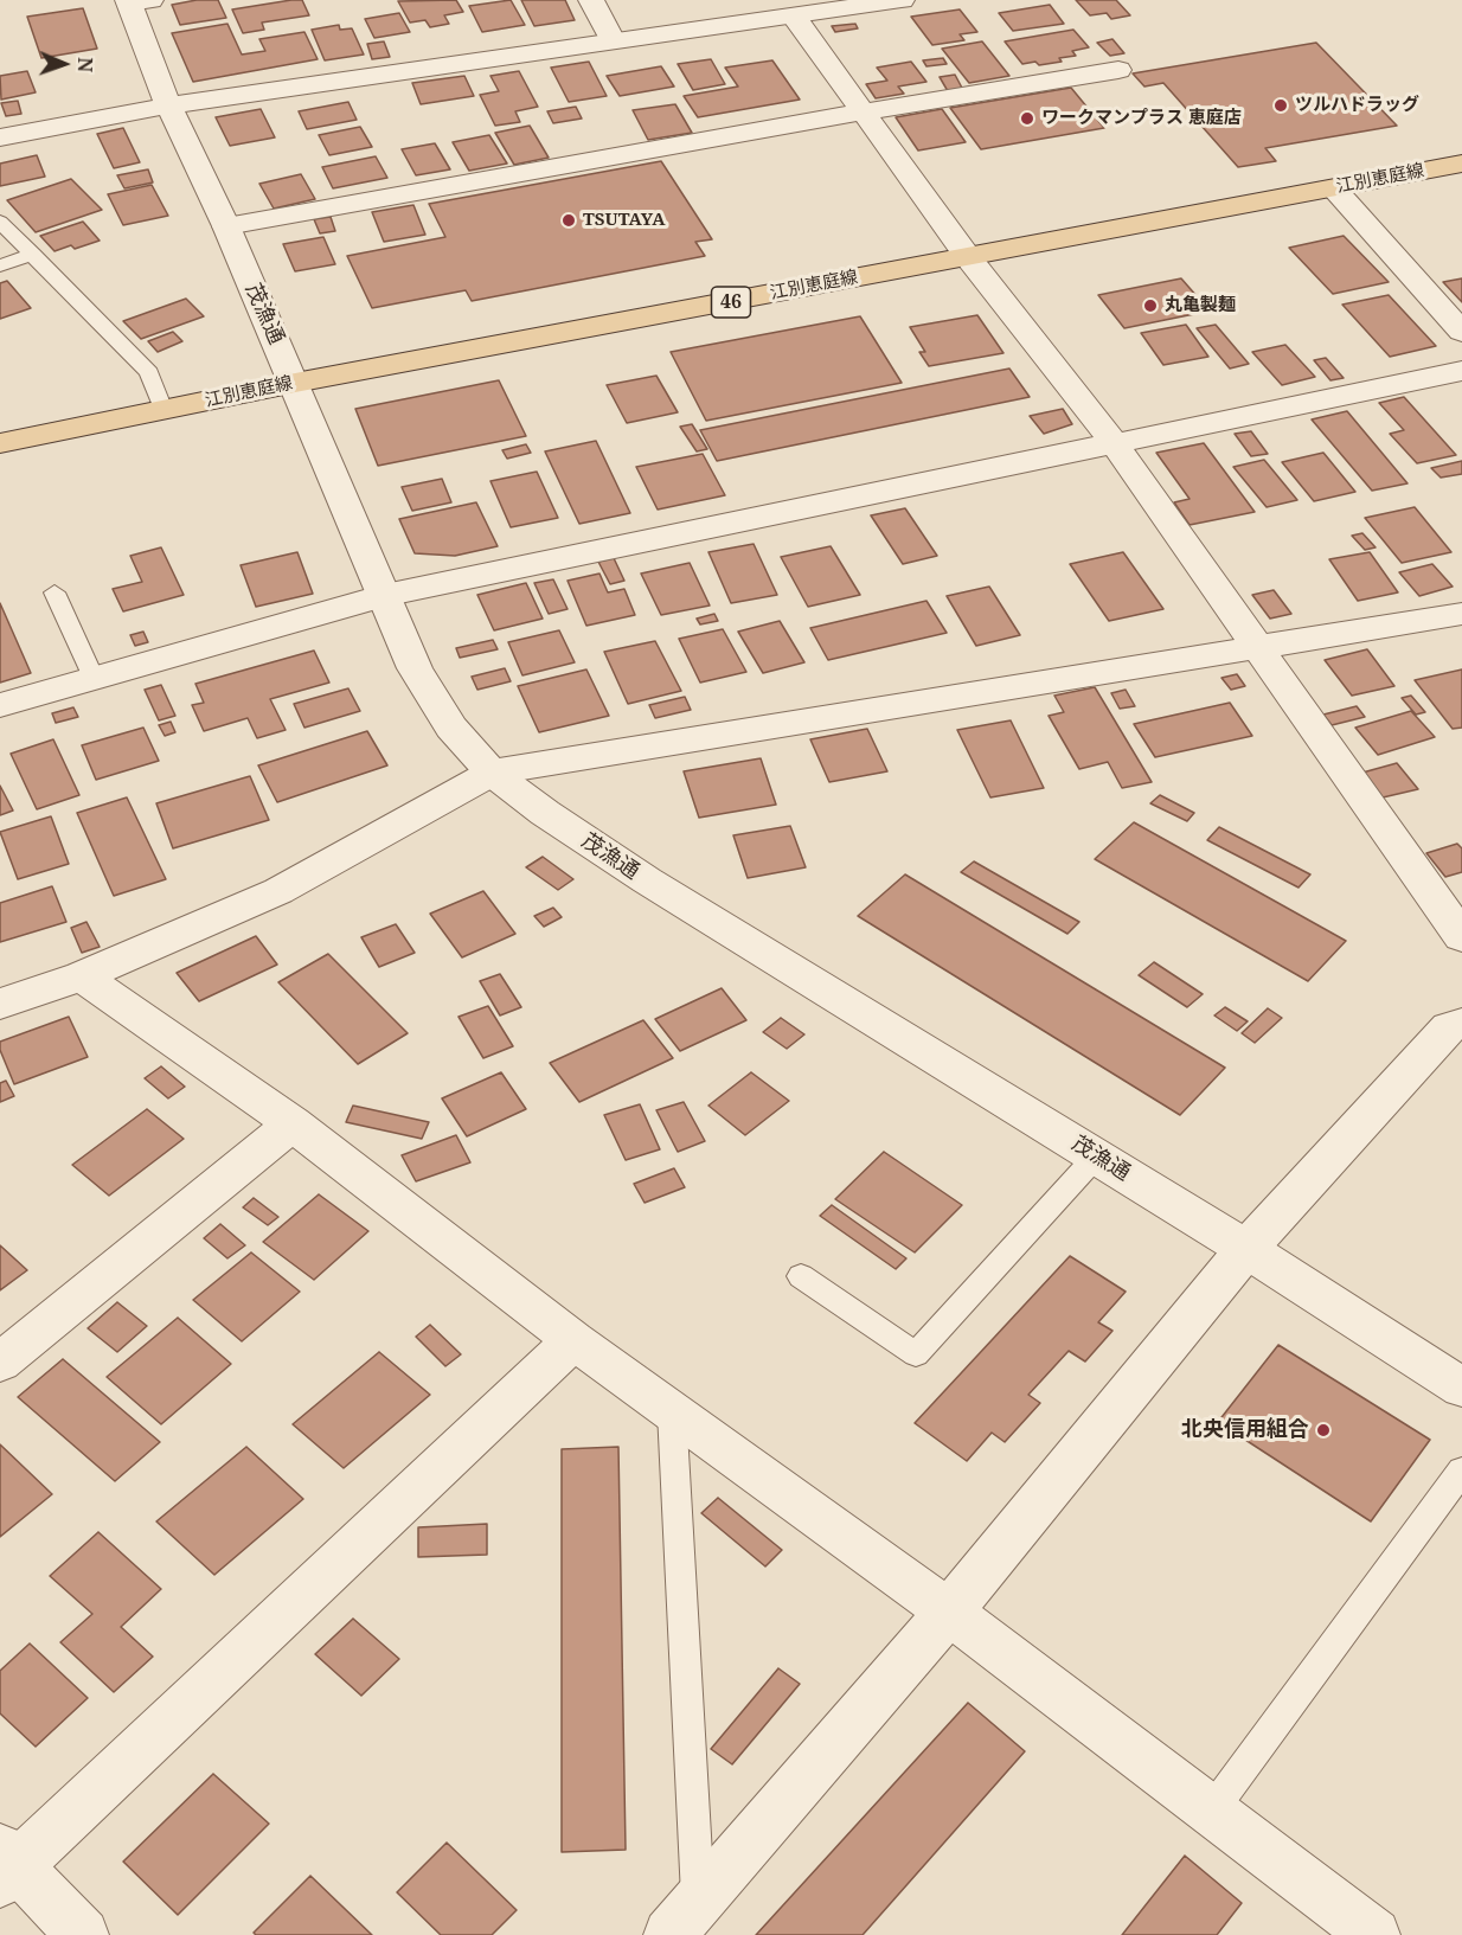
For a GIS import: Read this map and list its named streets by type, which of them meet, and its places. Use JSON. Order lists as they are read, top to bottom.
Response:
{
  "streets": {
    "main road": ["江別恵庭線", "46"],
    "street": ["茂漁通"]
  },
  "crossings": [
    ["江別恵庭線", "茂漁通"]
  ],
  "places": [
    "ツルハドラッグ",
    "ワークマンプラス 恵庭店",
    "TSUTAYA",
    "丸亀製麺",
    "北央信用組合"
  ],
  "north": "right"
}
